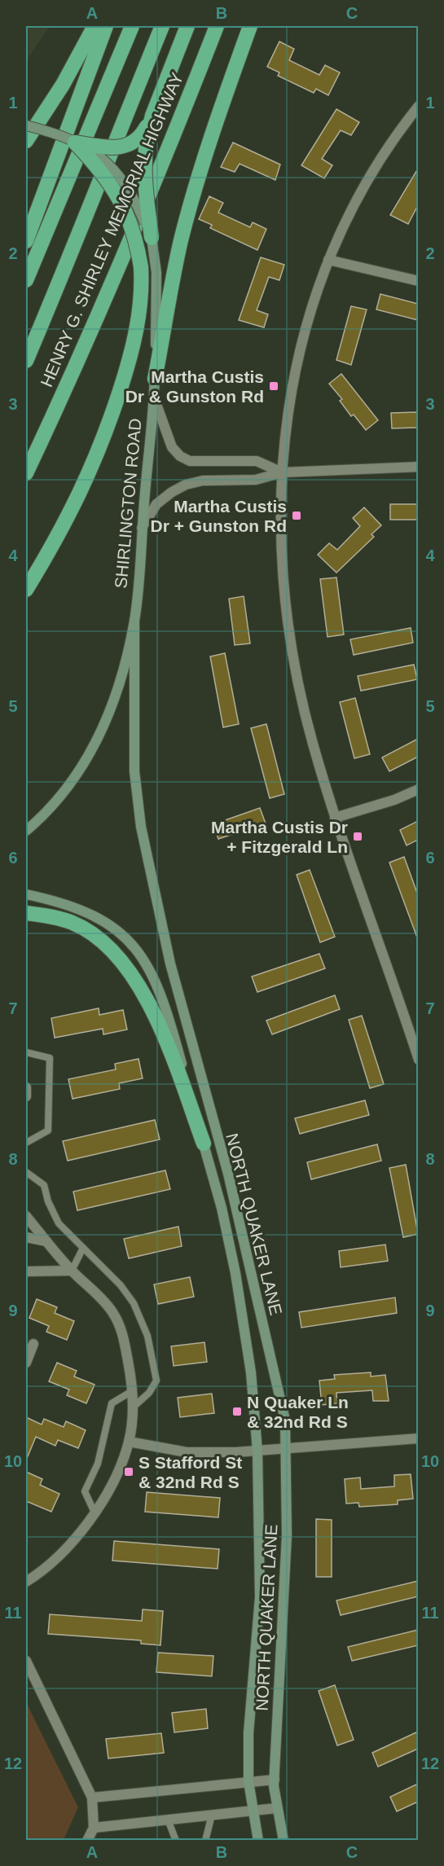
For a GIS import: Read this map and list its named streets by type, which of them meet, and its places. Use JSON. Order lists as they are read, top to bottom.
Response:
{
  "streets": {
    "highway": ["HENRY G. SHIRLEY MEMORIAL HIGHWAY"],
    "main road": ["SHIRLINGTON ROAD", "NORTH QUAKER LANE"]
  },
  "crossings": [
    ["SHIRLINGTON ROAD", "NORTH QUAKER LANE"]
  ],
  "places": {
    "transit": [
      "Martha Custis Dr & Gunston Rd",
      "Martha Custis Dr + Gunston Rd",
      "Martha Custis Dr + Fitzgerald Ln",
      "N Quaker Ln & 32nd Rd S",
      "S Stafford St & 32nd Rd S"
    ]
  },
  "grid": {
    "columns": ["A", "B", "C"],
    "rows": [
      "1",
      "2",
      "3",
      "4",
      "5",
      "6",
      "7",
      "8",
      "9",
      "10",
      "11",
      "12"
    ]
  }
}
